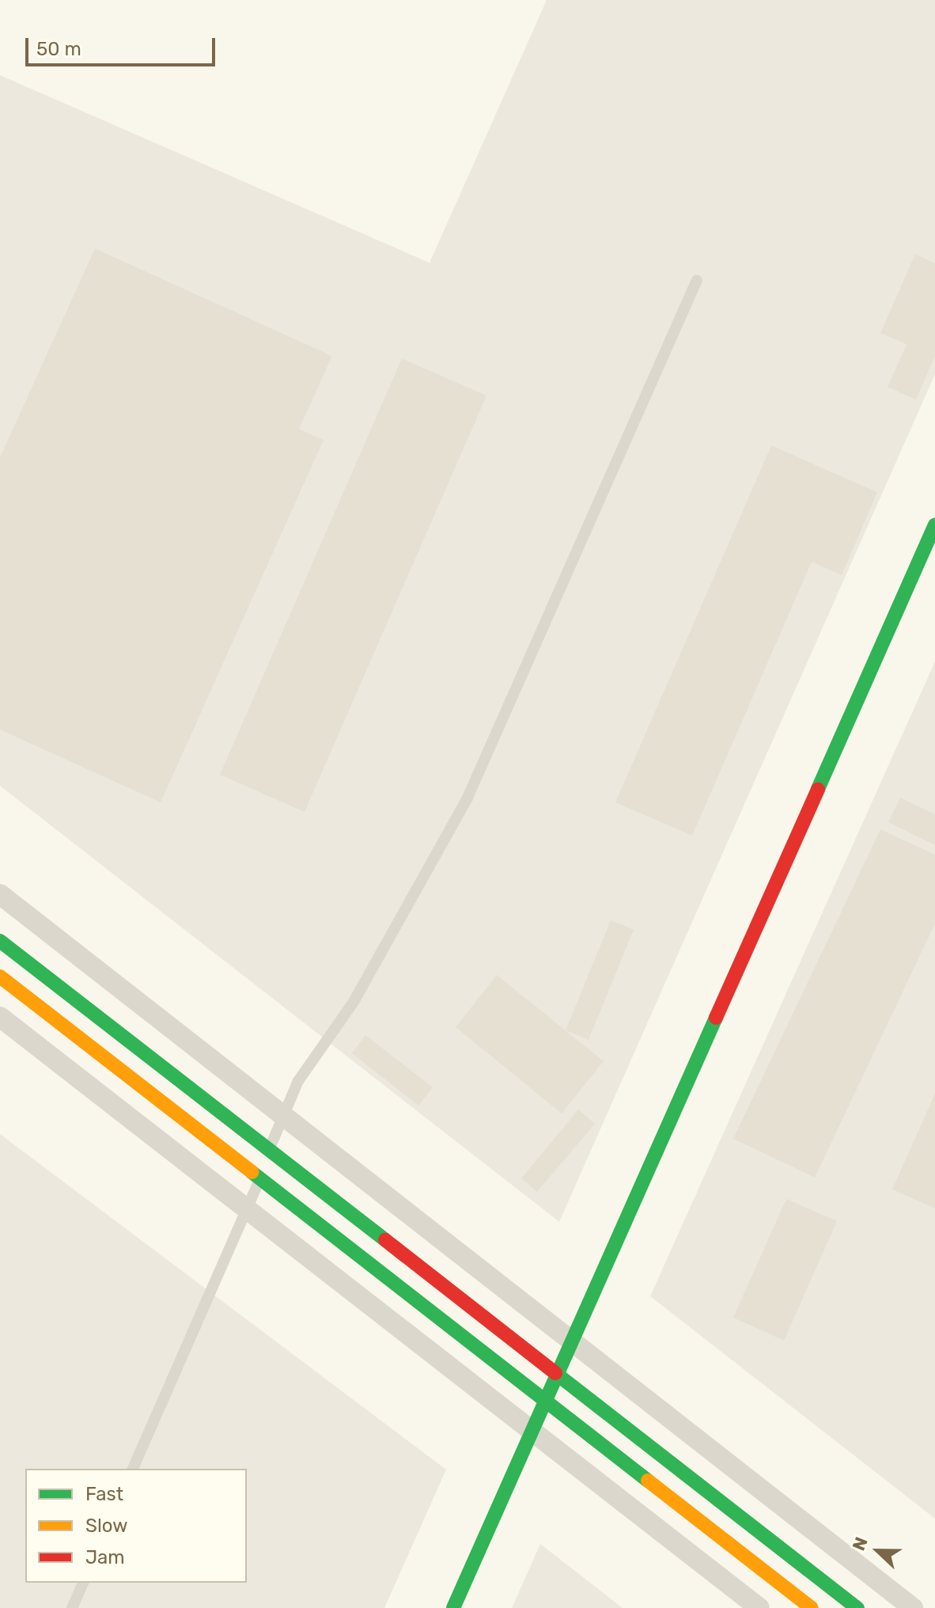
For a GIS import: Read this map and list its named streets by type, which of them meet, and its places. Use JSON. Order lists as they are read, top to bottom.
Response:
{
  "legend": ["Fast", "Slow", "Jam"],
  "scale_bar": "50 m",
  "north": "left"
}
